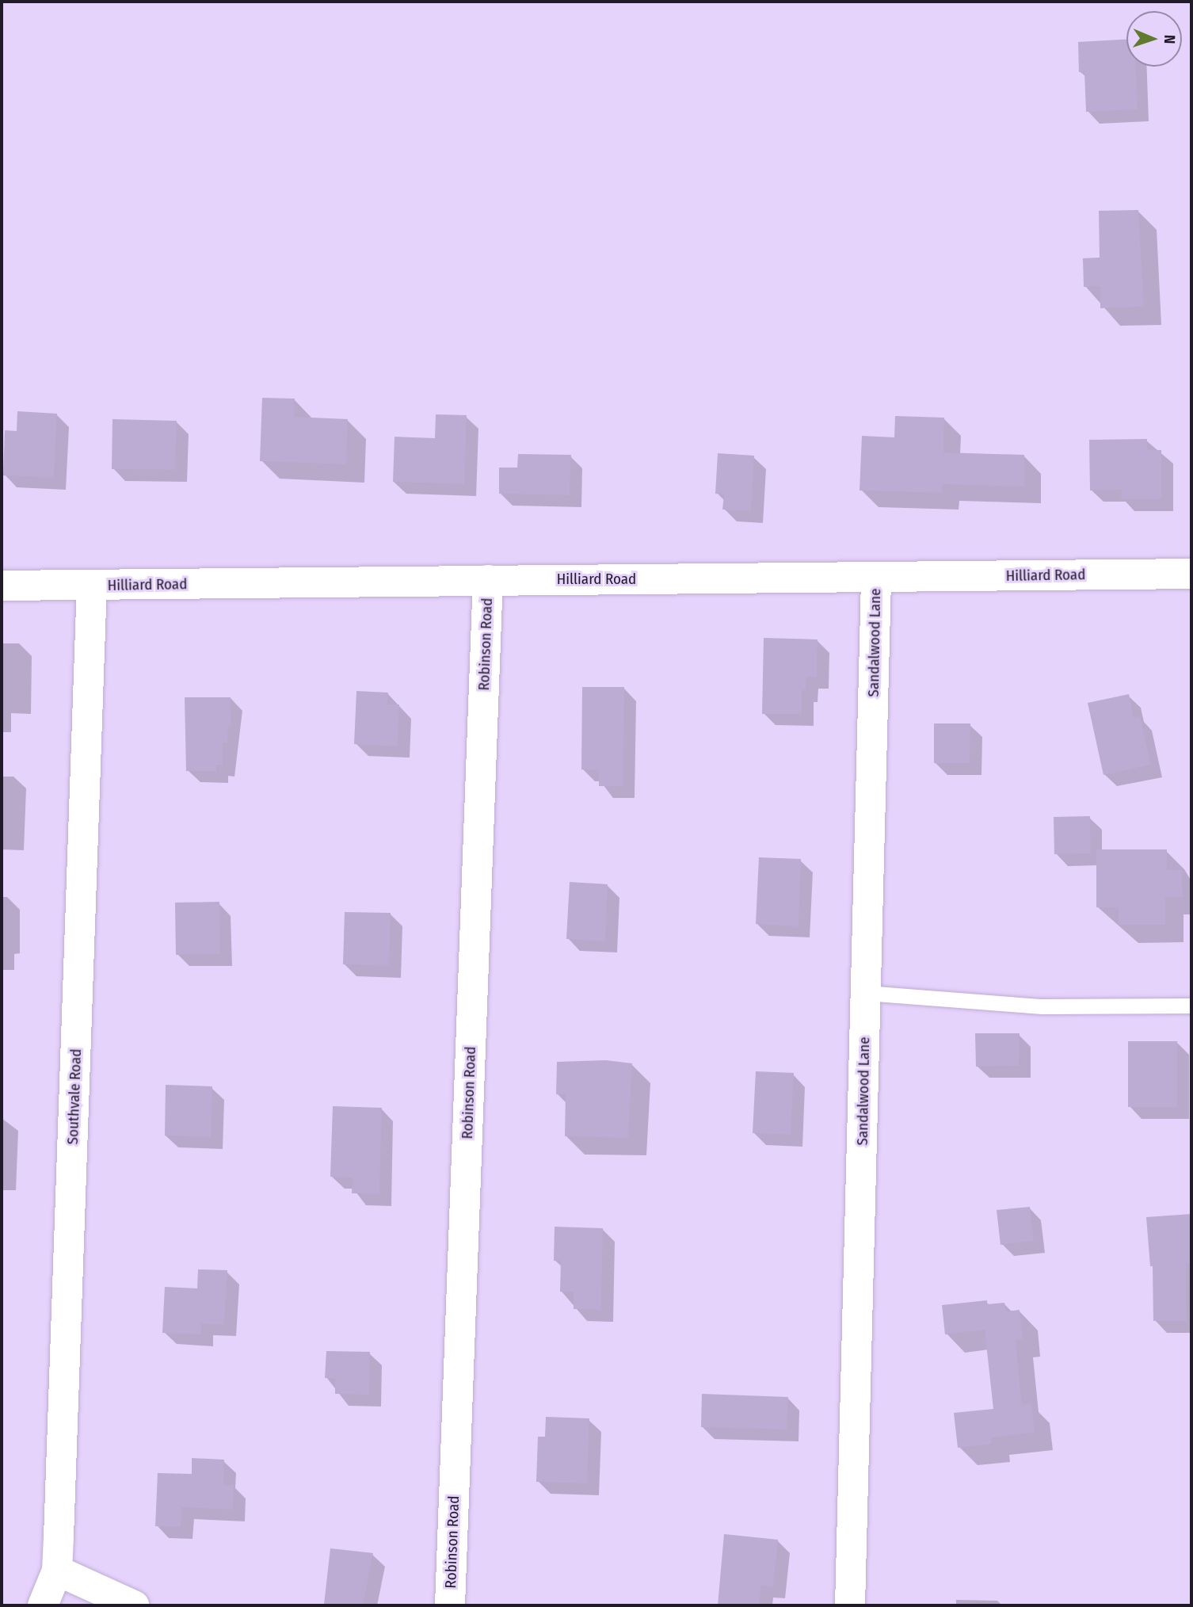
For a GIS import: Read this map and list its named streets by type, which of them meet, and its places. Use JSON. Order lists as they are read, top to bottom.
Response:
{
  "streets": {
    "street": [
      "Hilliard Road",
      "Sandalwood Lane",
      "Robinson Road",
      "Southvale Road"
    ]
  },
  "crossings": [
    ["Hilliard Road", "Sandalwood Lane"],
    ["Hilliard Road", "Robinson Road"],
    ["Hilliard Road", "Southvale Road"]
  ],
  "north": "right"
}
